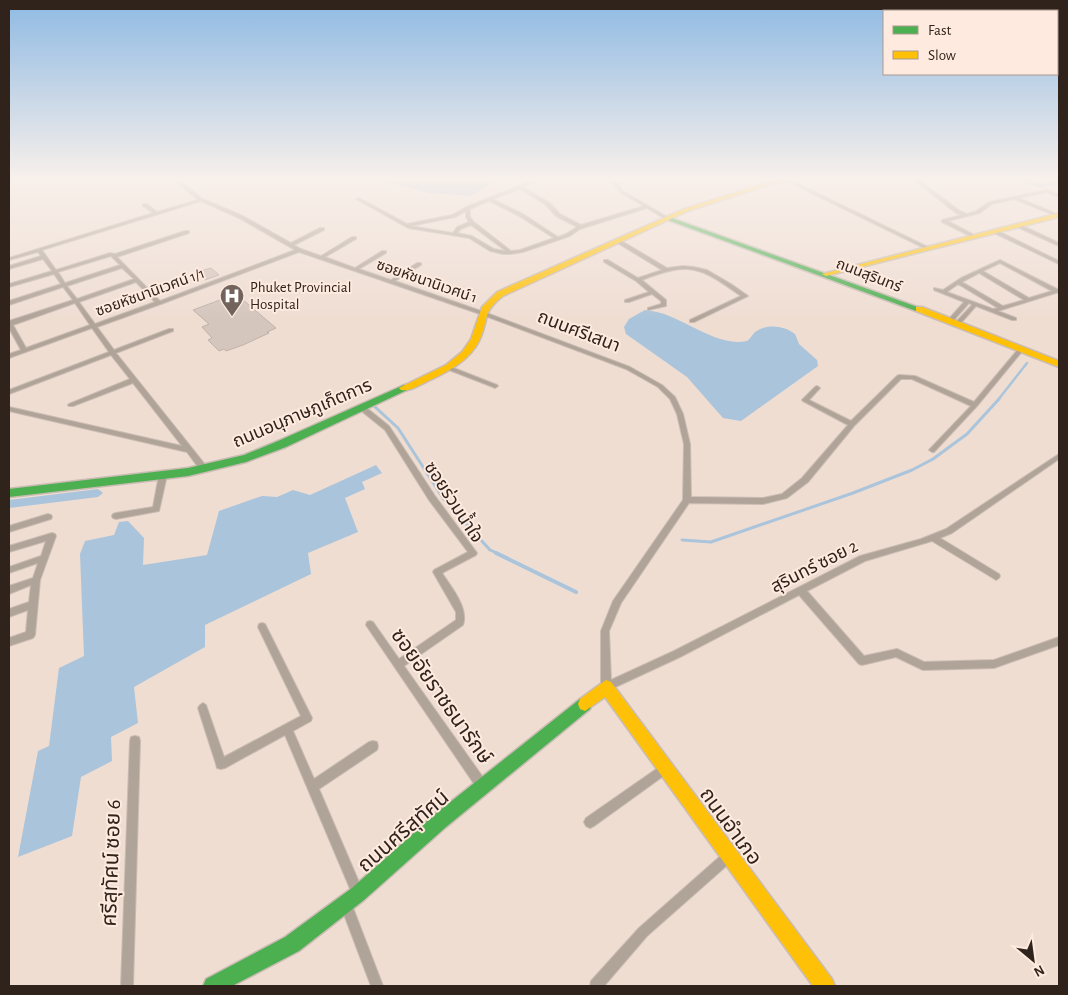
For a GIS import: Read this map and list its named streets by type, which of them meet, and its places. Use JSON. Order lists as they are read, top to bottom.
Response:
{
  "streets": {
    "street": [
      "ถนนสุรินทร์",
      "ซอยหัชนานิเวศน์ 1",
      "ซอยหัชนานิเวศน์ 1/1",
      "ถนนศรีเสนา",
      "ถนนอนุภาษภูเก็ตการ",
      "ซอยร่วมน้ำใจ",
      "สุรินทร์ ซอย 2",
      "ซอยอัยราชธนารักษ์",
      "ถนนอำเภอ",
      "ถนนศรีสุทัศน์",
      "ศรีสุทัศน์ ซอย 6"
    ]
  },
  "crossings": [
    ["ซอยหัชนานิเวศน์ 1", "ซอยหัชนานิเวศน์ 1/1"],
    ["ซอยหัชนานิเวศน์ 1", "ถนนศรีเสนา"],
    ["ซอยหัชนานิเวศน์ 1", "ถนนอนุภาษภูเก็ตการ"],
    ["ถนนศรีเสนา", "ถนนอนุภาษภูเก็ตการ"],
    ["ถนนอนุภาษภูเก็ตการ", "ซอยร่วมน้ำใจ"],
    ["ซอยร่วมน้ำใจ", "ซอยอัยราชธนารักษ์"],
    ["สุรินทร์ ซอย 2", "ถนนอำเภอ"],
    ["สุรินทร์ ซอย 2", "ถนนศรีสุทัศน์"],
    ["ซอยอัยราชธนารักษ์", "ถนนศรีสุทัศน์"],
    ["ถนนอำเภอ", "ถนนศรีสุทัศน์"]
  ],
  "places": {
    "hospital": ["Phuket Provincial Hospital"]
  },
  "legend": ["Fast", "Slow"],
  "north": "bottom right"
}
